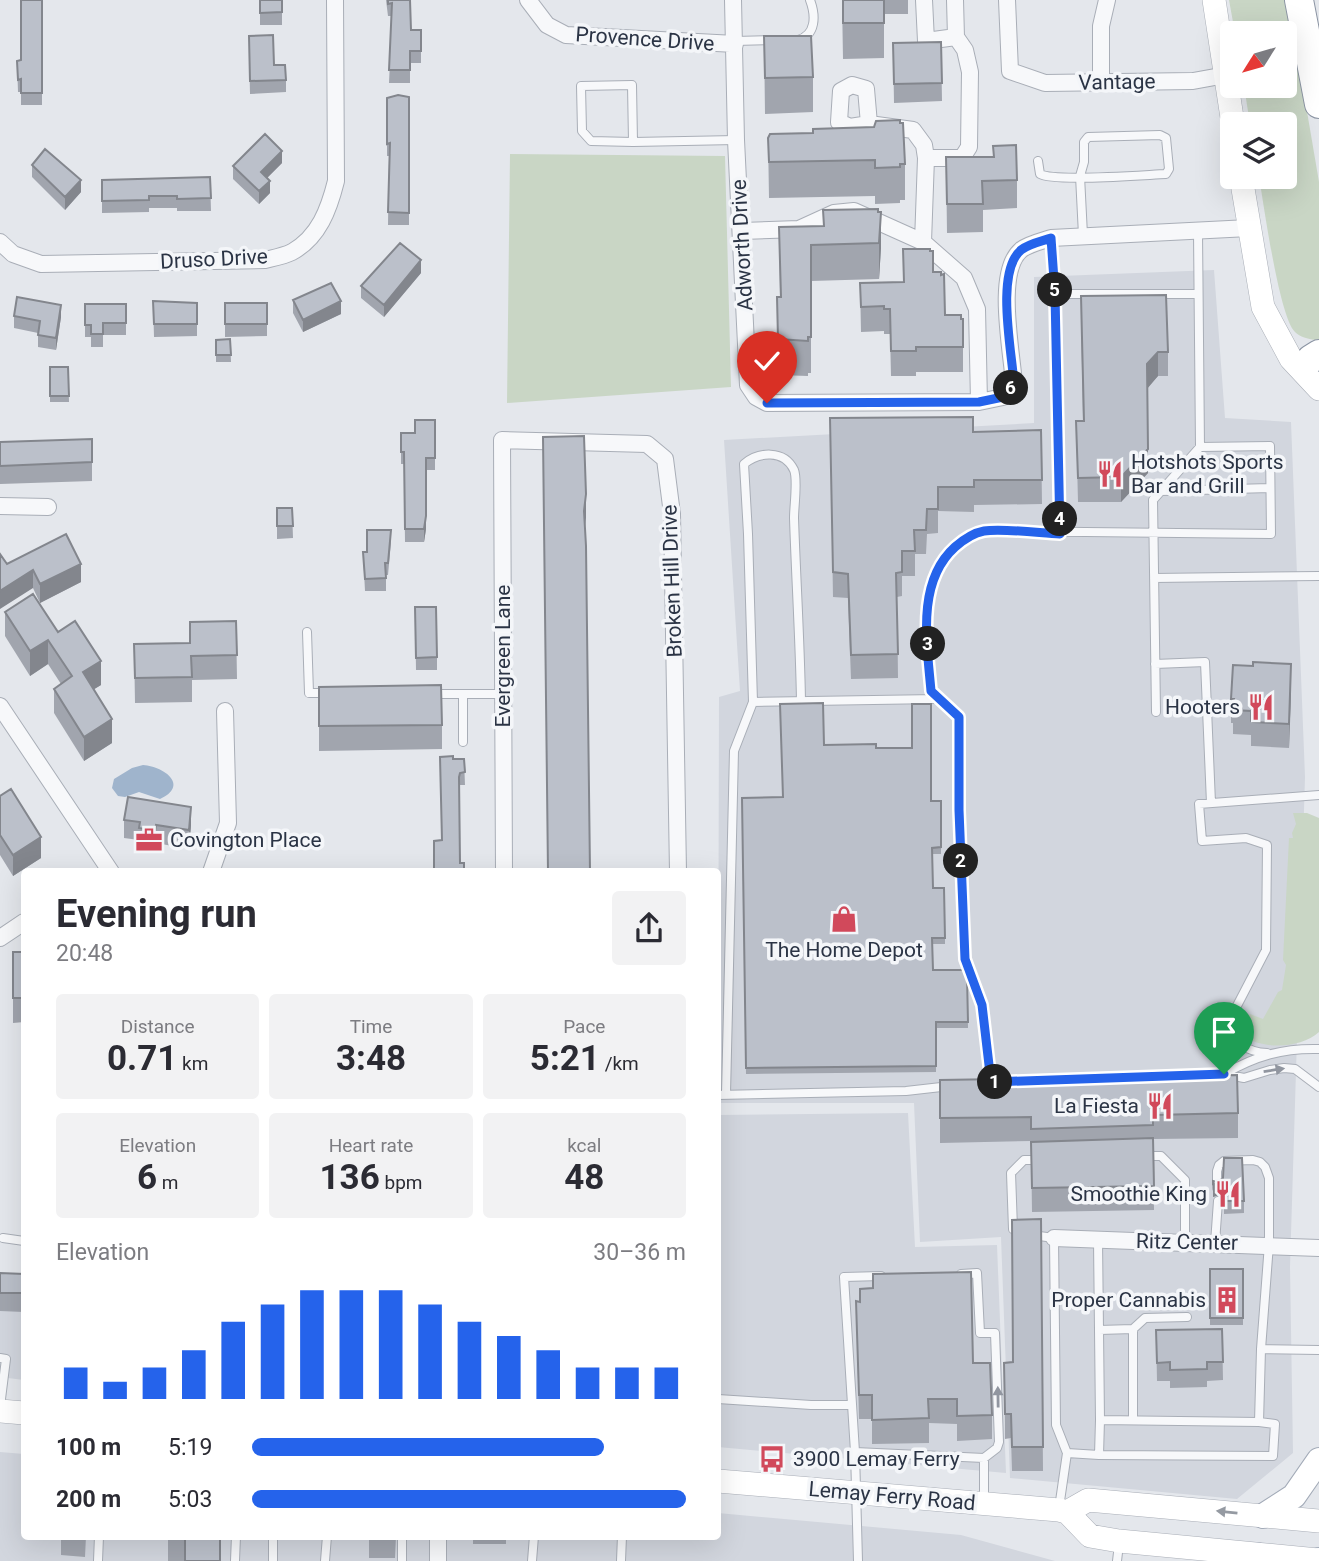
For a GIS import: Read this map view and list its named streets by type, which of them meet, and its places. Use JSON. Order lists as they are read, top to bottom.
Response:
{
  "streets": {
    "main road": ["Lemay Ferry Road"],
    "street": [
      "Provence Drive",
      "Vantage",
      "Adworth Drive",
      "Druso Drive",
      "Broken Hill Drive",
      "Evergreen Lane",
      "Ritz Center"
    ]
  },
  "crossings": [
    ["Provence Drive", "Adworth Drive"],
    ["Broken Hill Drive", "Evergreen Lane"]
  ],
  "places": {
    "restaurant": [
      "Hotshots Sports Bar and Grill",
      "Hooters",
      "La Fiesta",
      "Smoothie King"
    ],
    "office": ["Covington Place"],
    "shop": ["The Home Depot"],
    "building": ["Proper Cannabis"],
    "bus stop": ["3900 Lemay Ferry"]
  },
  "north": "bottom left",
  "page": {
    "pins": [
      "5",
      "6",
      "4",
      "3",
      "2",
      "1"
    ],
    "heading": ["Evening run", "20:48"],
    "stats": [
      ["Distance", "0.71 km"],
      ["Time", "3:48"],
      ["Pace", "5:21 /km"],
      ["Elevation", "6 m"],
      ["Heart rate", "136 bpm"],
      ["kcal", "48"]
    ],
    "chart": ["Elevation", "30–36 m"],
    "list": [
      {
        "name": "100 m",
        "note": "5:19"
      },
      {
        "name": "200 m",
        "note": "5:03"
      }
    ]
  }
}
